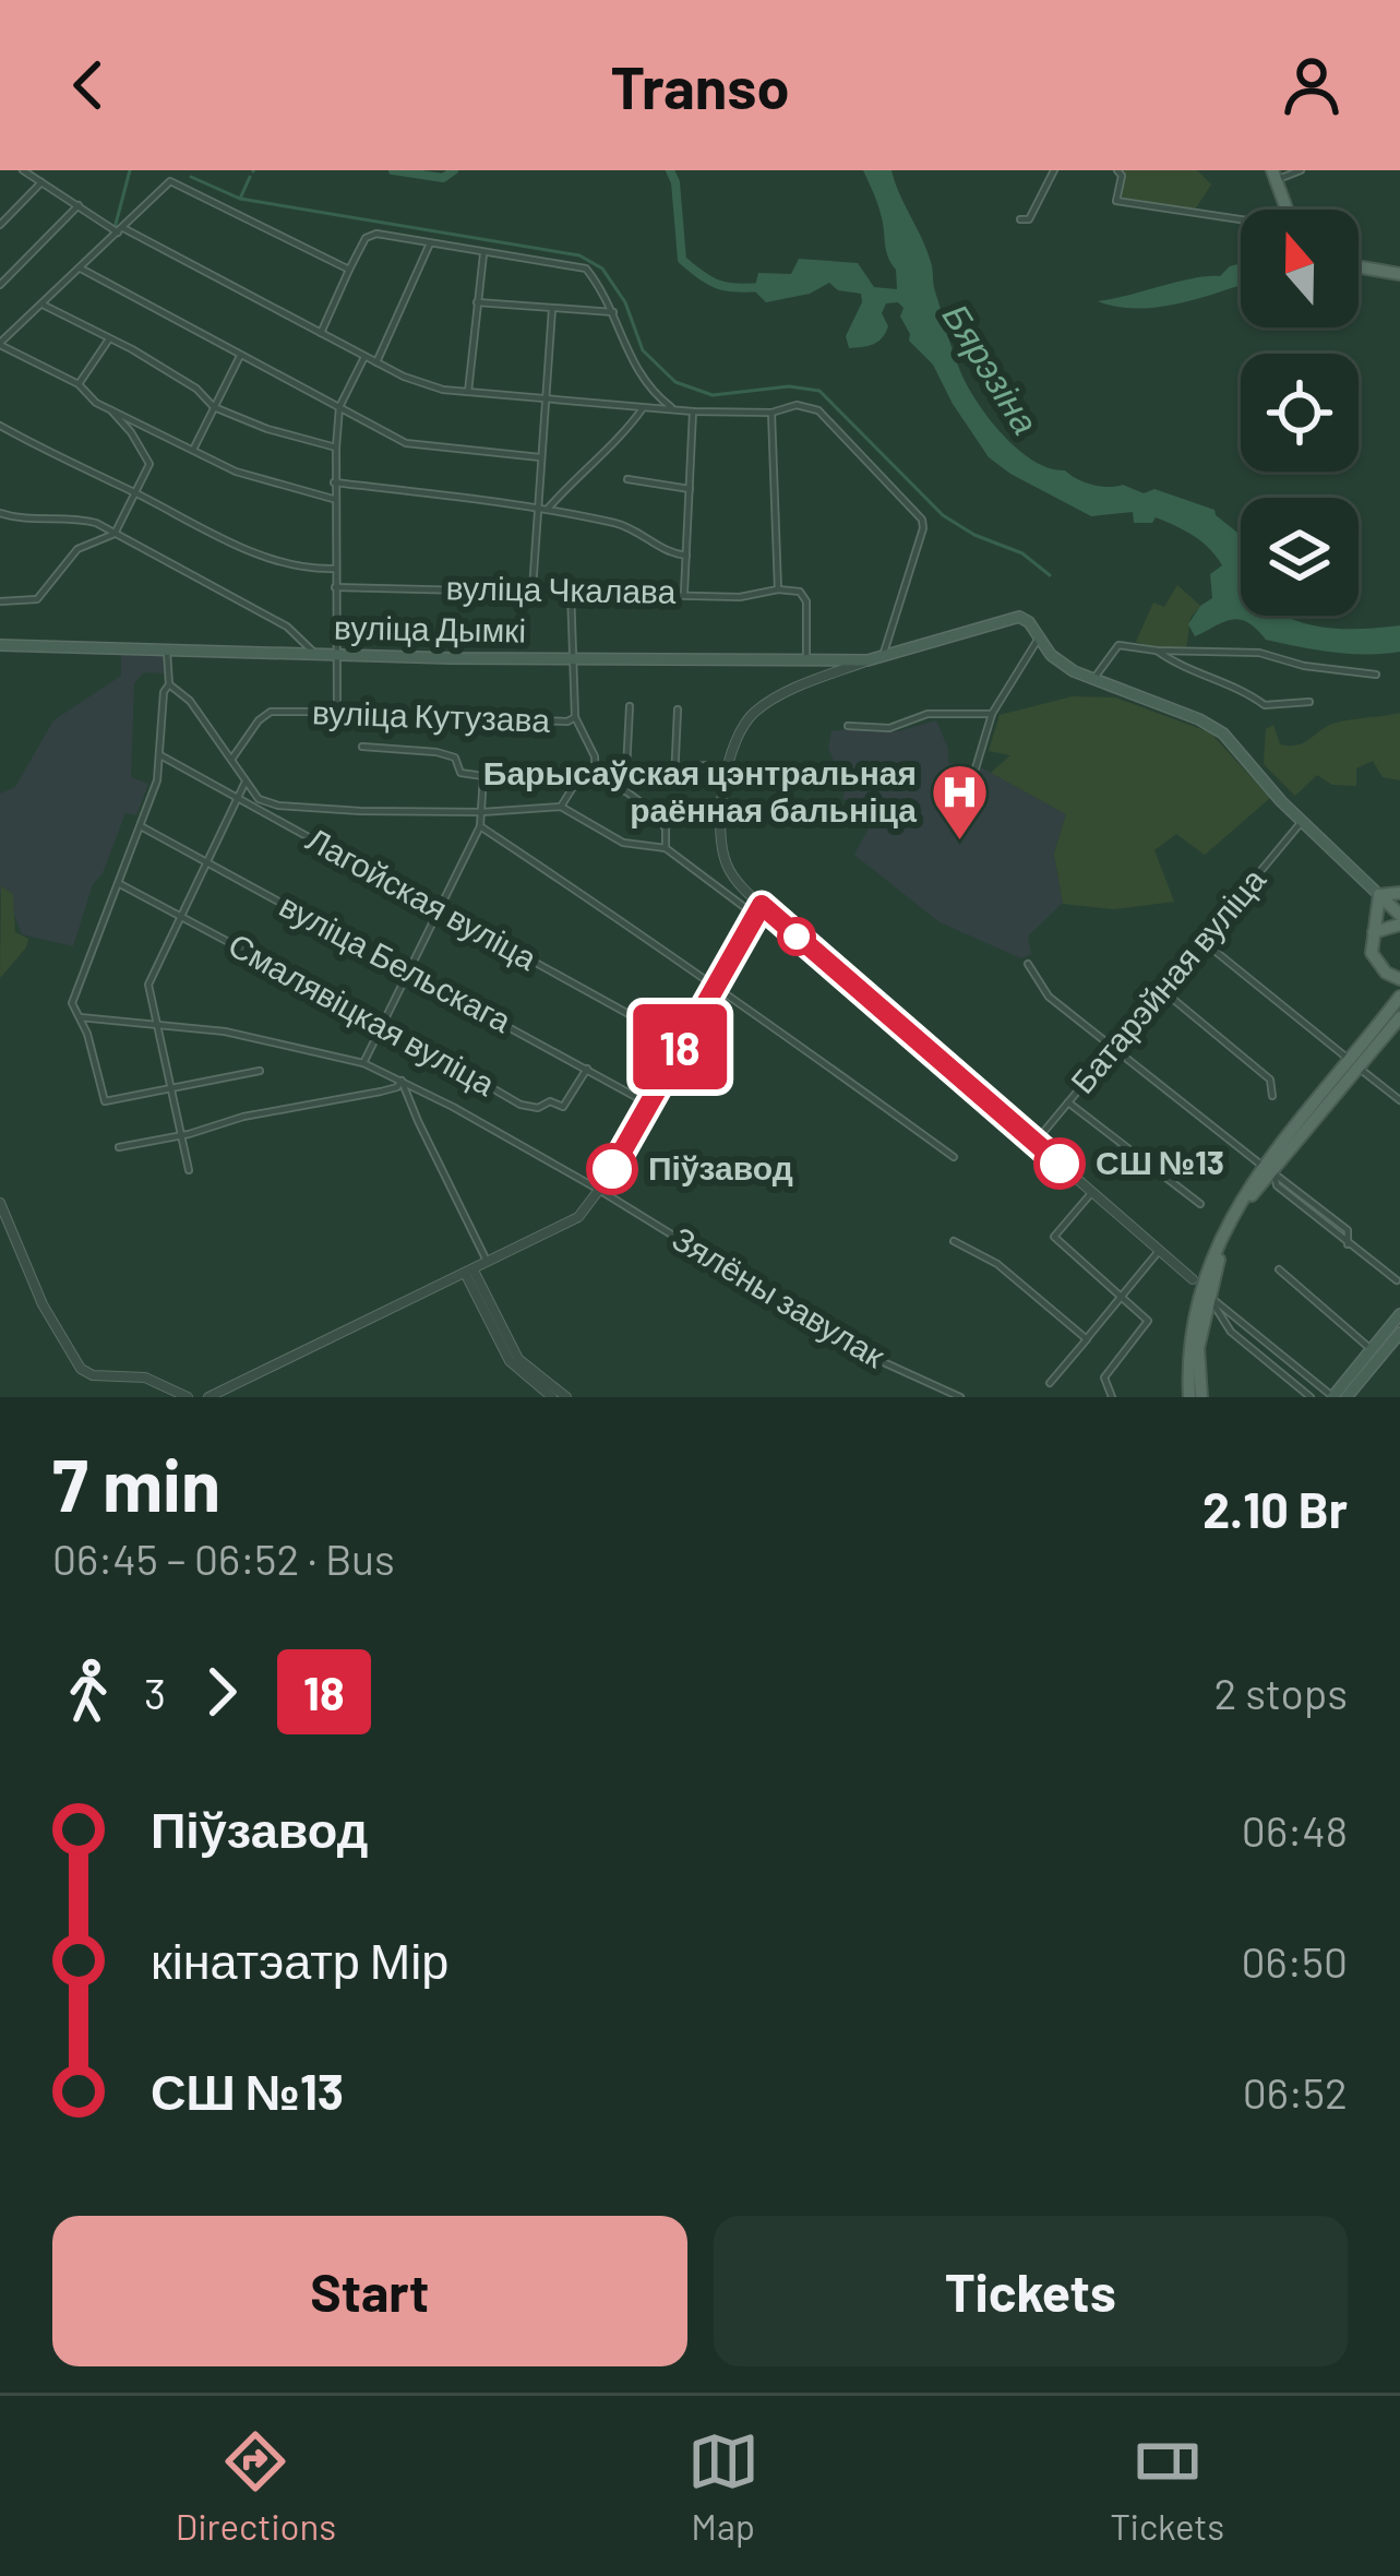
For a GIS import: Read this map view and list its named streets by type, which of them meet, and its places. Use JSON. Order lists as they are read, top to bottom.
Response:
{
  "streets": {
    "main road": ["вуліца Дымкі"],
    "street": [
      "вуліца Чкалава",
      "вуліца Кутузава",
      "Лагойская вуліца",
      "вуліца Бельскага",
      "Батарэйная вуліца",
      "Смалявіцкая вуліца",
      "Зялёны завулак"
    ]
  },
  "crossings": [
    ["вуліца Бельскага", "Смалявіцкая вуліца"]
  ],
  "water": ["Бярэзіна"],
  "places": {
    "hospital": ["Барысаўская цэнтральная раённая бальніца"],
    "other": ["СШ №13", "Піўзавод"]
  },
  "lines": ["bus line 18"],
  "north": "top",
  "page": {
    "header": "Transo",
    "on_map": "18",
    "heading": ["7 min", "06:45 – 06:52 · Bus", "2.10 Br"],
    "legs": ["3", "18", "2 stops"],
    "list": [
      {
        "name": "Піўзавод",
        "value": "06:48"
      },
      {
        "name": "кінатэатр Мір",
        "value": "06:50"
      },
      {
        "name": "СШ №13",
        "value": "06:52"
      }
    ],
    "buttons": ["Start", "Tickets"],
    "tabs": ["Directions", "Map", "Tickets"]
  }
}
